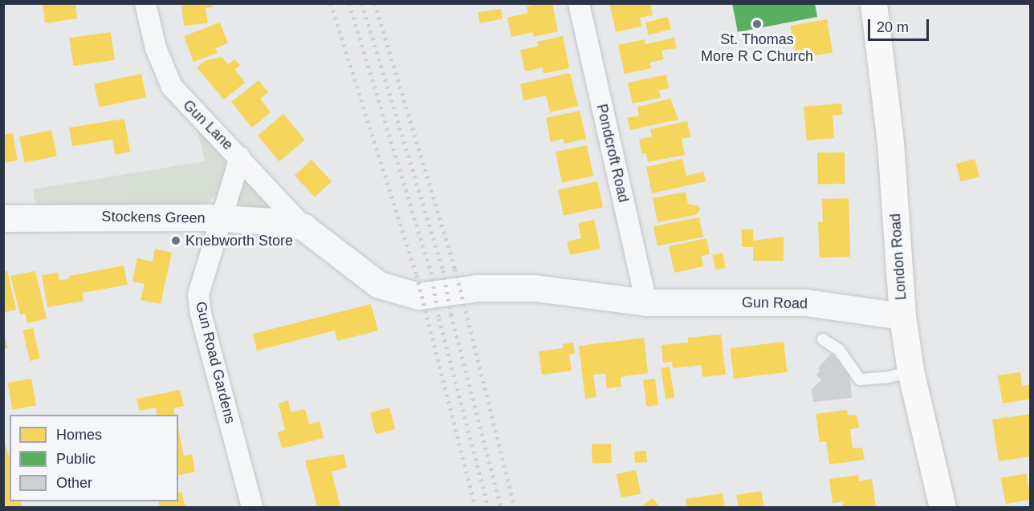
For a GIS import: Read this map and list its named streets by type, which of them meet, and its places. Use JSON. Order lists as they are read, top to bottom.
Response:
{
  "streets": {
    "main road": ["London Road"],
    "street": [
      "Gun Lane",
      "Pondcroft Road",
      "Stockens Green",
      "Gun Road",
      "Gun Road Gardens"
    ]
  },
  "crossings": [
    ["Gun Lane", "Stockens Green"],
    ["Gun Lane", "Gun Road"],
    ["Gun Lane", "Gun Road Gardens"],
    ["Pondcroft Road", "Gun Road"],
    ["Stockens Green", "Gun Road"],
    ["Stockens Green", "Gun Road Gardens"],
    ["London Road", "Gun Road"]
  ],
  "places": ["St. Thomas More R C Church", "Knebworth Store"],
  "legend": ["Homes", "Public", "Other"],
  "scale_bar": "20 m"
}
